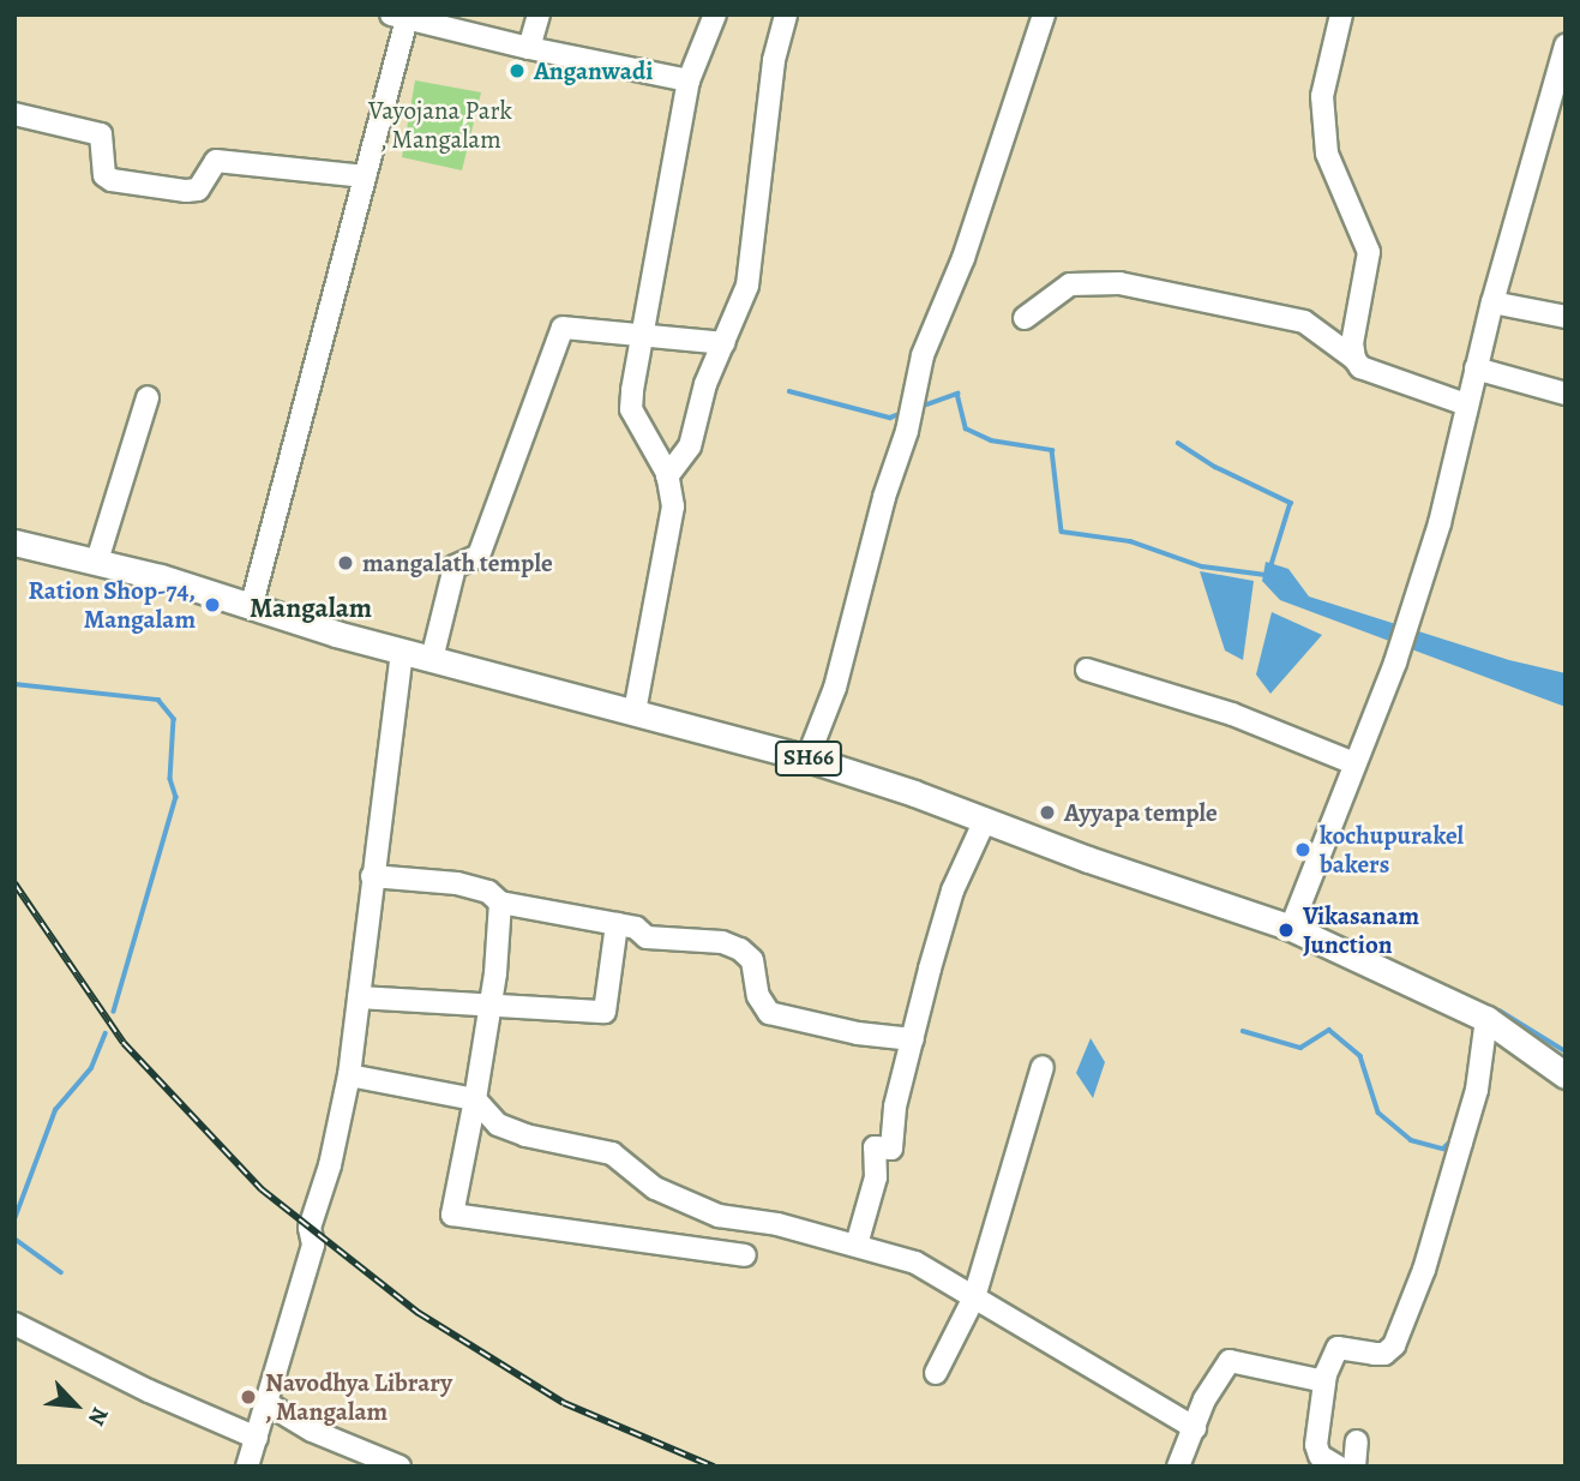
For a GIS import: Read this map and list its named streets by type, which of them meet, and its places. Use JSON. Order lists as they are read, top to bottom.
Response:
{
  "streets": {
    "main road": ["SH66"]
  },
  "districts": ["Mangalam"],
  "parks": ["Vayojana Park , Mangalam"],
  "places": [
    "Anganwadi",
    "mangalath temple",
    "Ration Shop-74, Mangalam",
    "Ayyapa temple",
    "kochupurakel bakers",
    "Vikasanam Junction",
    "Navodhya Library , Mangalam"
  ],
  "north": "bottom right"
}
